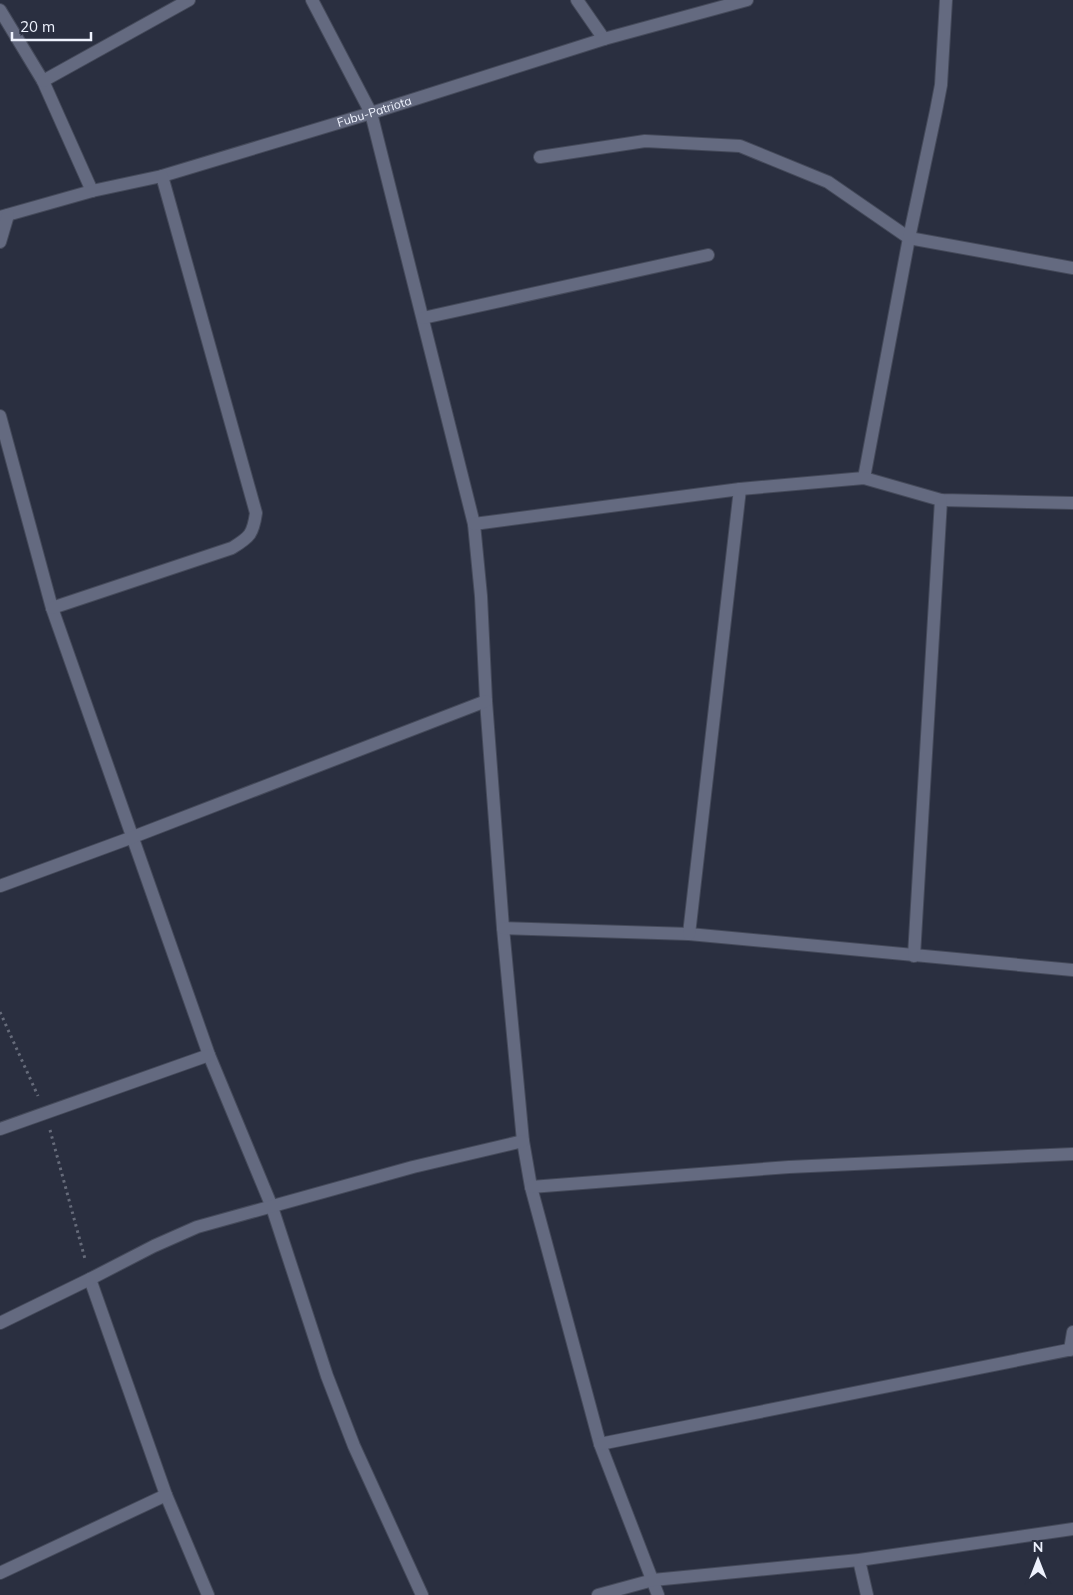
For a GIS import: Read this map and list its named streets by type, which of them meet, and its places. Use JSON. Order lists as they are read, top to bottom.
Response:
{
  "streets": {
    "street": ["Fubu-Patriota"]
  },
  "scale_bar": "20 m",
  "north": "top"
}
